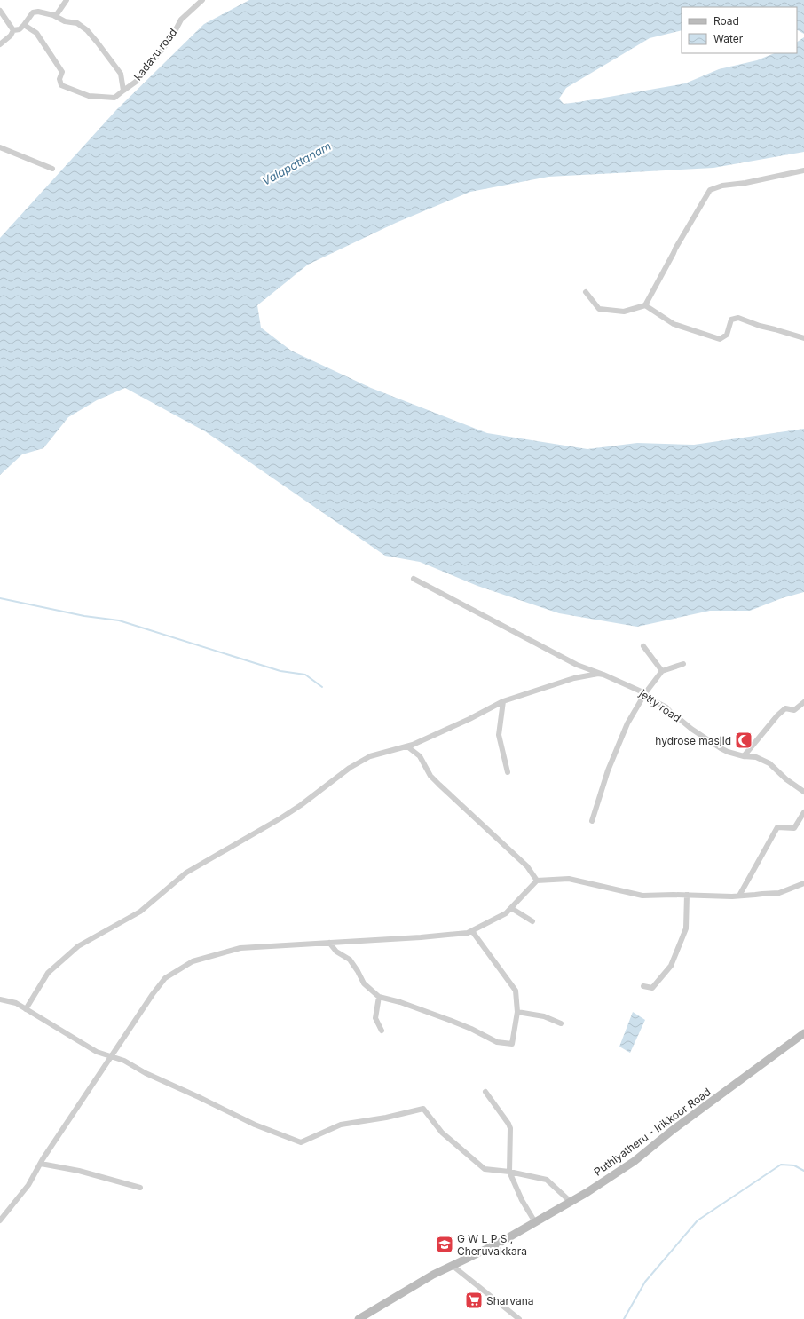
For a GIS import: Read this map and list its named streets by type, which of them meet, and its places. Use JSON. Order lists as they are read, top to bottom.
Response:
{
  "streets": {
    "main road": ["Puthiyatheru - Irikkoor Road"],
    "street": ["kadavu road", "jetty road"]
  },
  "water": ["Valapattanam"],
  "places": {
    "mosque": ["hydrose masjid"],
    "school or university": ["G W L P S , Cheruvakkara"],
    "supermarket": ["Sharvana"]
  },
  "legend": ["Road", "Water"]
}
